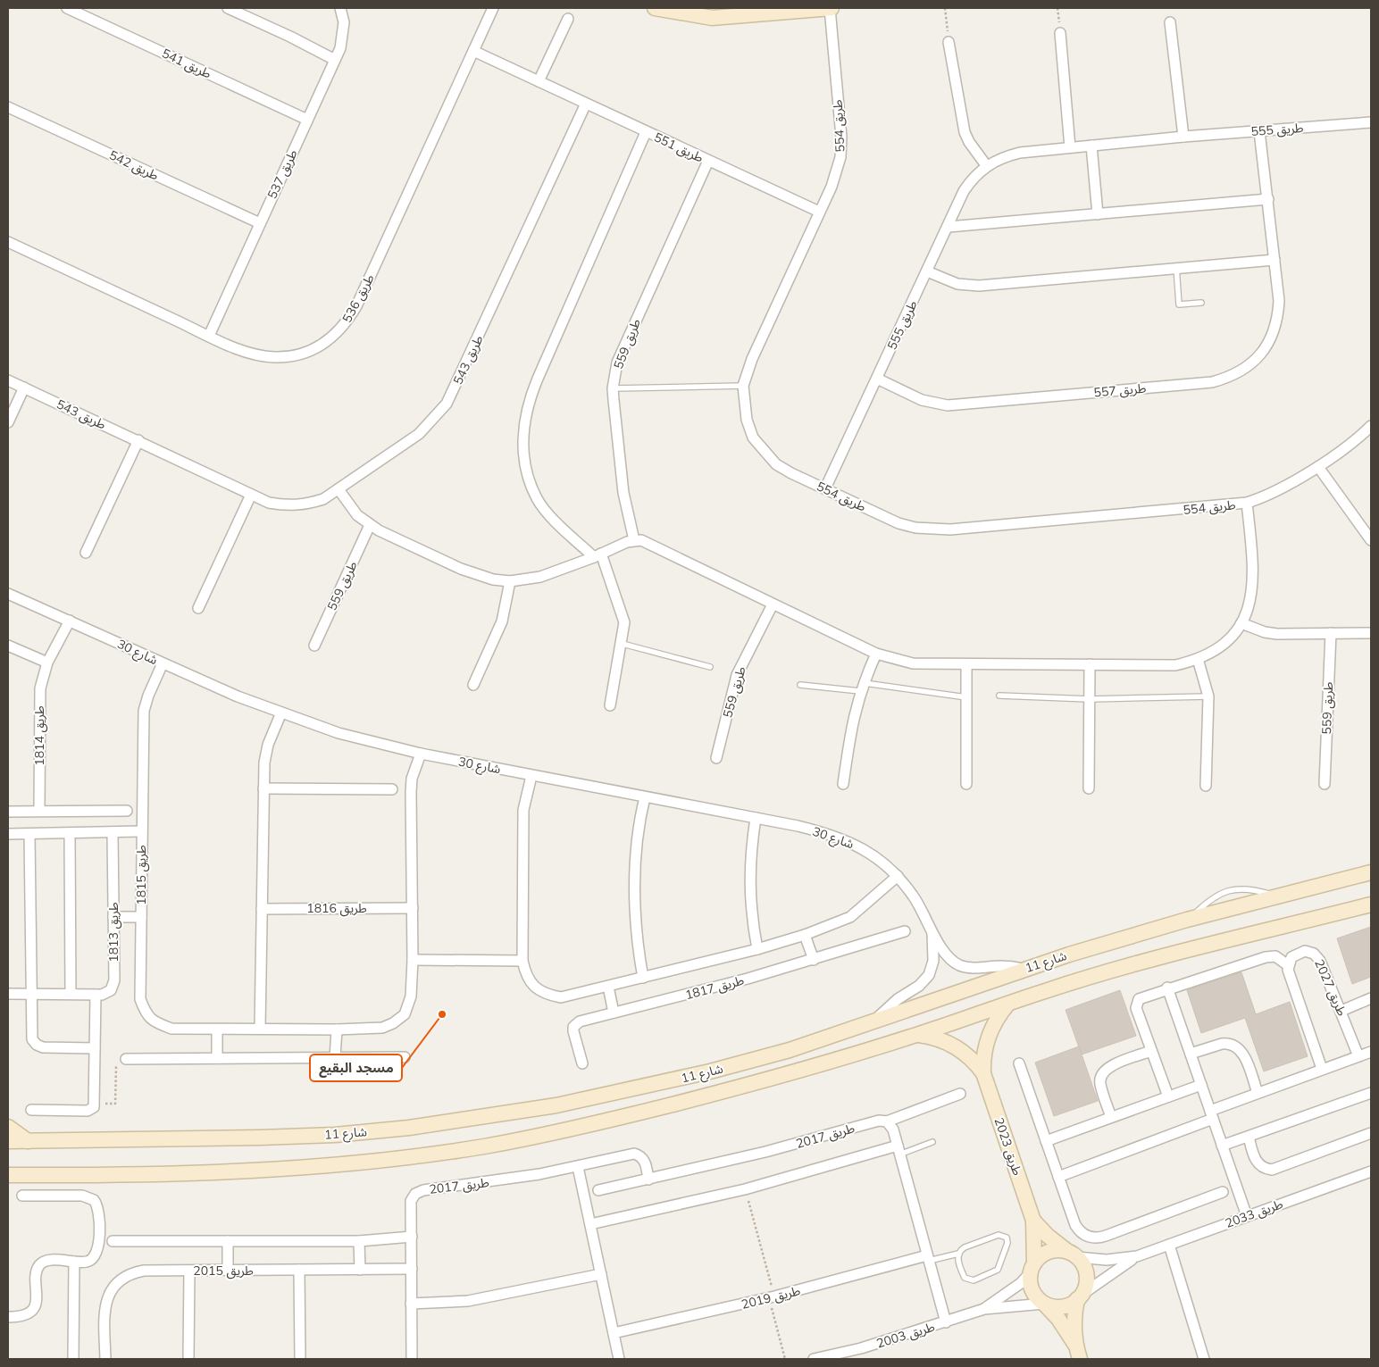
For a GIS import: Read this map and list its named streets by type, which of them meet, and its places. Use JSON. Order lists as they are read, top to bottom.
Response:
{
  "streets": {
    "street": [
      "طريق 541",
      "طريق 554",
      "طريق 555",
      "طريق 551",
      "طريق 542",
      "طريق 537",
      "طريق 536",
      "طريق 559",
      "طريق 543",
      "طريق 557",
      "شارع 30",
      "طريق 1814",
      "طريق 1815",
      "طريق 1816",
      "طريق 1813",
      "شارع 11",
      "طريق 1817",
      "طريق 2027",
      "طريق 2017",
      "طريق 2023",
      "طريق 2033",
      "طريق 2015",
      "طريق 2019",
      "طريق 2003"
    ]
  },
  "crossings": [
    ["طريق 541", "طريق 537"],
    ["طريق 554", "طريق 555"],
    ["طريق 554", "طريق 551"],
    ["طريق 555", "طريق 557"],
    ["طريق 551", "طريق 536"],
    ["طريق 551", "طريق 559"],
    ["طريق 551", "طريق 543"],
    ["طريق 542", "طريق 537"],
    ["طريق 537", "طريق 536"],
    ["شارع 30", "طريق 1814"],
    ["شارع 30", "طريق 1815"],
    ["شارع 30", "شارع 11"],
    ["طريق 1815", "طريق 1816"],
    ["شارع 11", "طريق 2023"],
    ["طريق 2017", "طريق 2015"],
    ["طريق 2023", "طريق 2033"]
  ],
  "places": ["مسجد البقيع"]
}
